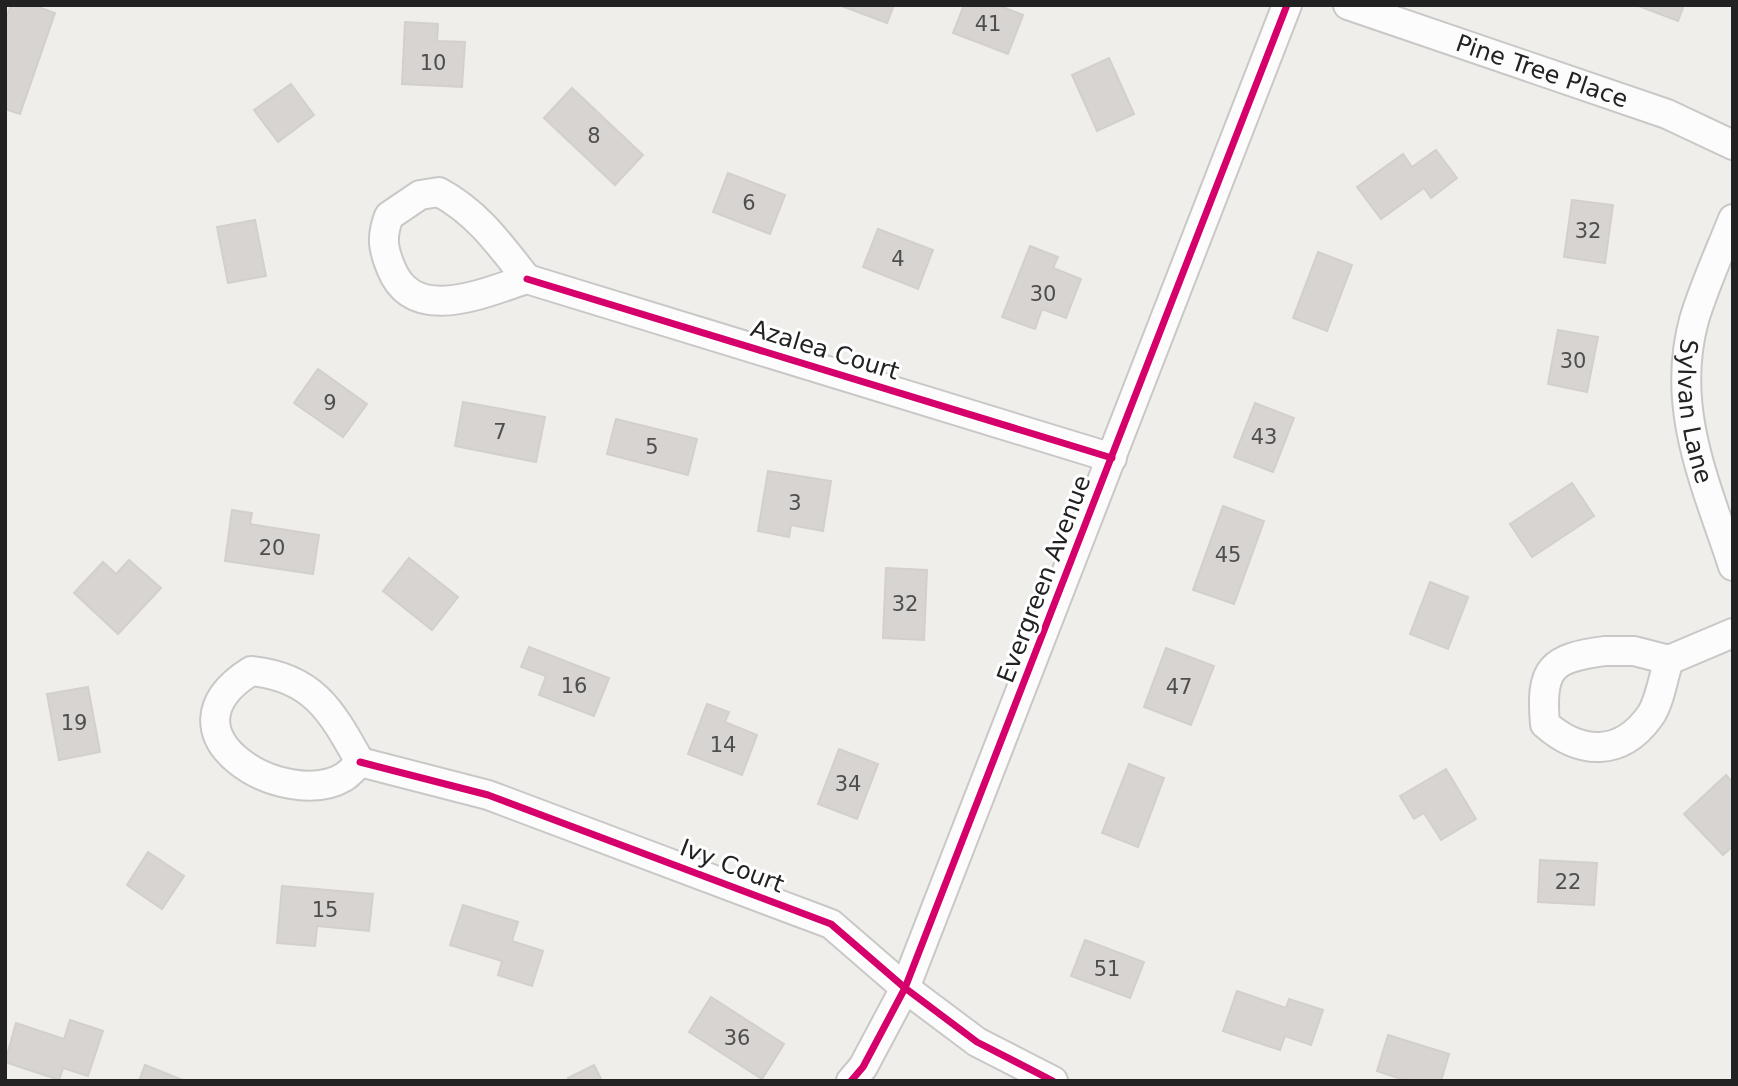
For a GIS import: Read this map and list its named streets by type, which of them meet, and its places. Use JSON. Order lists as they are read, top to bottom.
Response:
{
  "streets": {
    "street": [
      "Pine Tree Place",
      "Azalea Court",
      "Sylvan Lane",
      "Evergreen Avenue",
      "Ivy Court"
    ]
  },
  "crossings": [
    ["Azalea Court", "Evergreen Avenue"],
    ["Evergreen Avenue", "Ivy Court"]
  ],
  "house_numbers": [
    "41",
    "10",
    "8",
    "6",
    "32",
    "4",
    "30",
    "30",
    "9",
    "7",
    "43",
    "5",
    "3",
    "20",
    "45",
    "32",
    "16",
    "47",
    "19",
    "14",
    "34",
    "22",
    "15",
    "51",
    "36"
  ]
}
